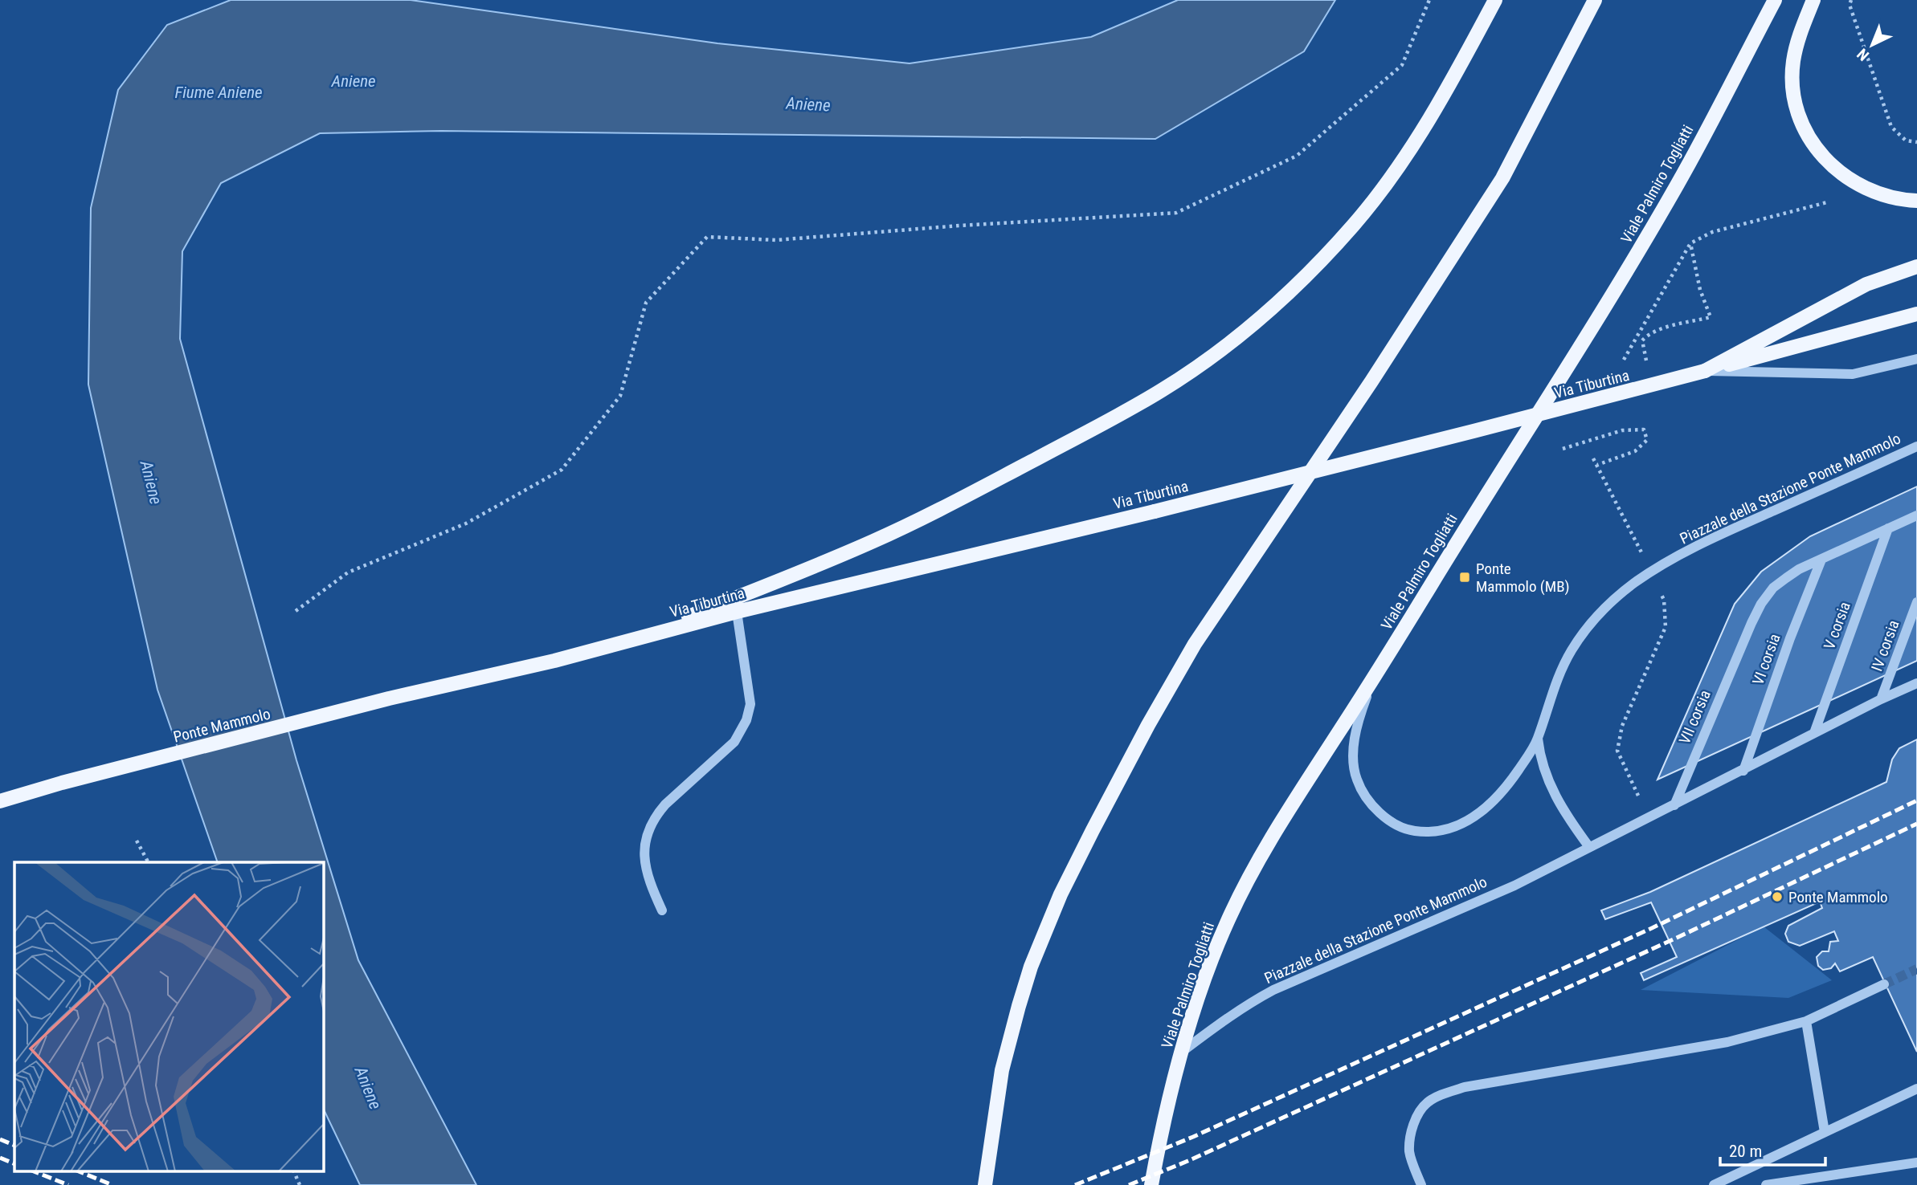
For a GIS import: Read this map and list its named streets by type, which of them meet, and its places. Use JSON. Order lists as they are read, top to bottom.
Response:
{
  "streets": {
    "main road": ["Viale Palmiro Togliatti", "Via Tiburtina", "Ponte Mammolo"],
    "lane": [
      "Piazzale della Stazione Ponte Mammolo",
      "V corsia",
      "IV corsia",
      "VI corsia",
      "VII corsia"
    ]
  },
  "crossings": [
    ["Viale Palmiro Togliatti", "Piazzale della Stazione Ponte Mammolo"],
    ["Via Tiburtina", "Ponte Mammolo"],
    ["Piazzale della Stazione Ponte Mammolo", "V corsia"],
    ["Piazzale della Stazione Ponte Mammolo", "IV corsia"],
    ["Piazzale della Stazione Ponte Mammolo", "VI corsia"],
    ["Piazzale della Stazione Ponte Mammolo", "VII corsia"],
    ["VI corsia", "VII corsia"]
  ],
  "water": ["Aniene", "Fiume Aniene"],
  "places": {
    "transit": ["Ponte Mammolo (MB)"],
    "other": ["Ponte Mammolo"]
  },
  "scale_bar": "20 m",
  "north": "bottom left"
}
